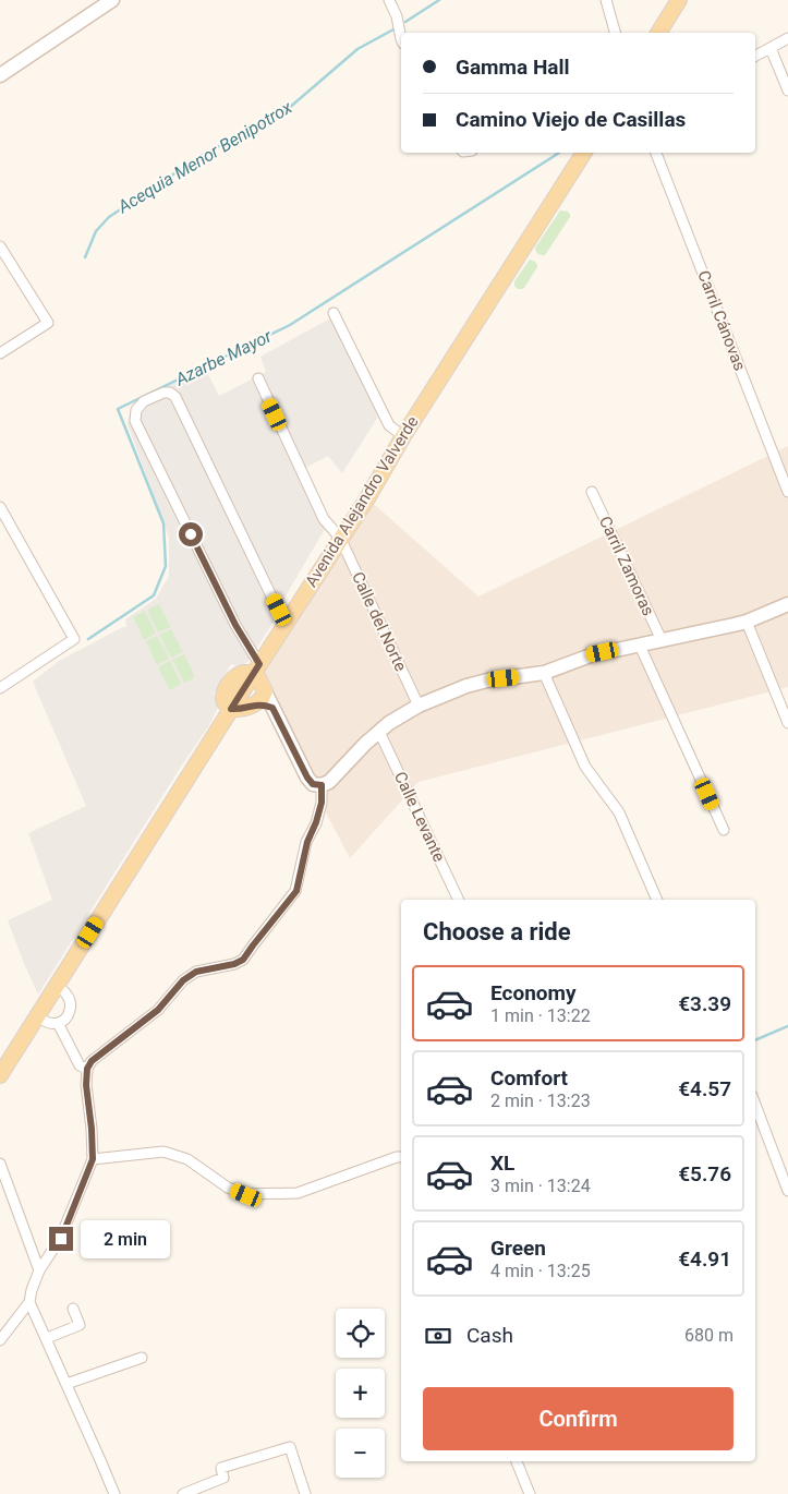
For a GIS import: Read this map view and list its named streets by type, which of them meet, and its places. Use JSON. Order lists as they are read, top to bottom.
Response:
{
  "streets": {
    "main road": ["Avenida Alejandro Valverde"],
    "street": [
      "Carril Cánovas",
      "Carril Zamoras",
      "Calle del Norte",
      "Calle Levante"
    ]
  },
  "crossings": [
    ["Avenida Alejandro Valverde", "Calle del Norte"]
  ],
  "water": ["Acequia Menor Benipotrox", "Azarbe Mayor"],
  "page": {
    "banner": ["Gamma Hall", "Camino Viejo de Casillas"],
    "heading": "Choose a ride",
    "list": [
      {
        "name": "Economy",
        "note": "1 min · 13:22",
        "value": "€3.39"
      },
      {
        "name": "Comfort",
        "note": "2 min · 13:23",
        "value": "€4.57"
      },
      {
        "name": "XL",
        "note": "3 min · 13:24",
        "value": "€5.76"
      },
      {
        "name": "Green",
        "note": "4 min · 13:25",
        "value": "€4.91"
      }
    ],
    "bubble": "2 min",
    "pay": ["Cash", "680 m"],
    "map_buttons": ["+", "−"],
    "buttons": "Confirm"
  }
}
